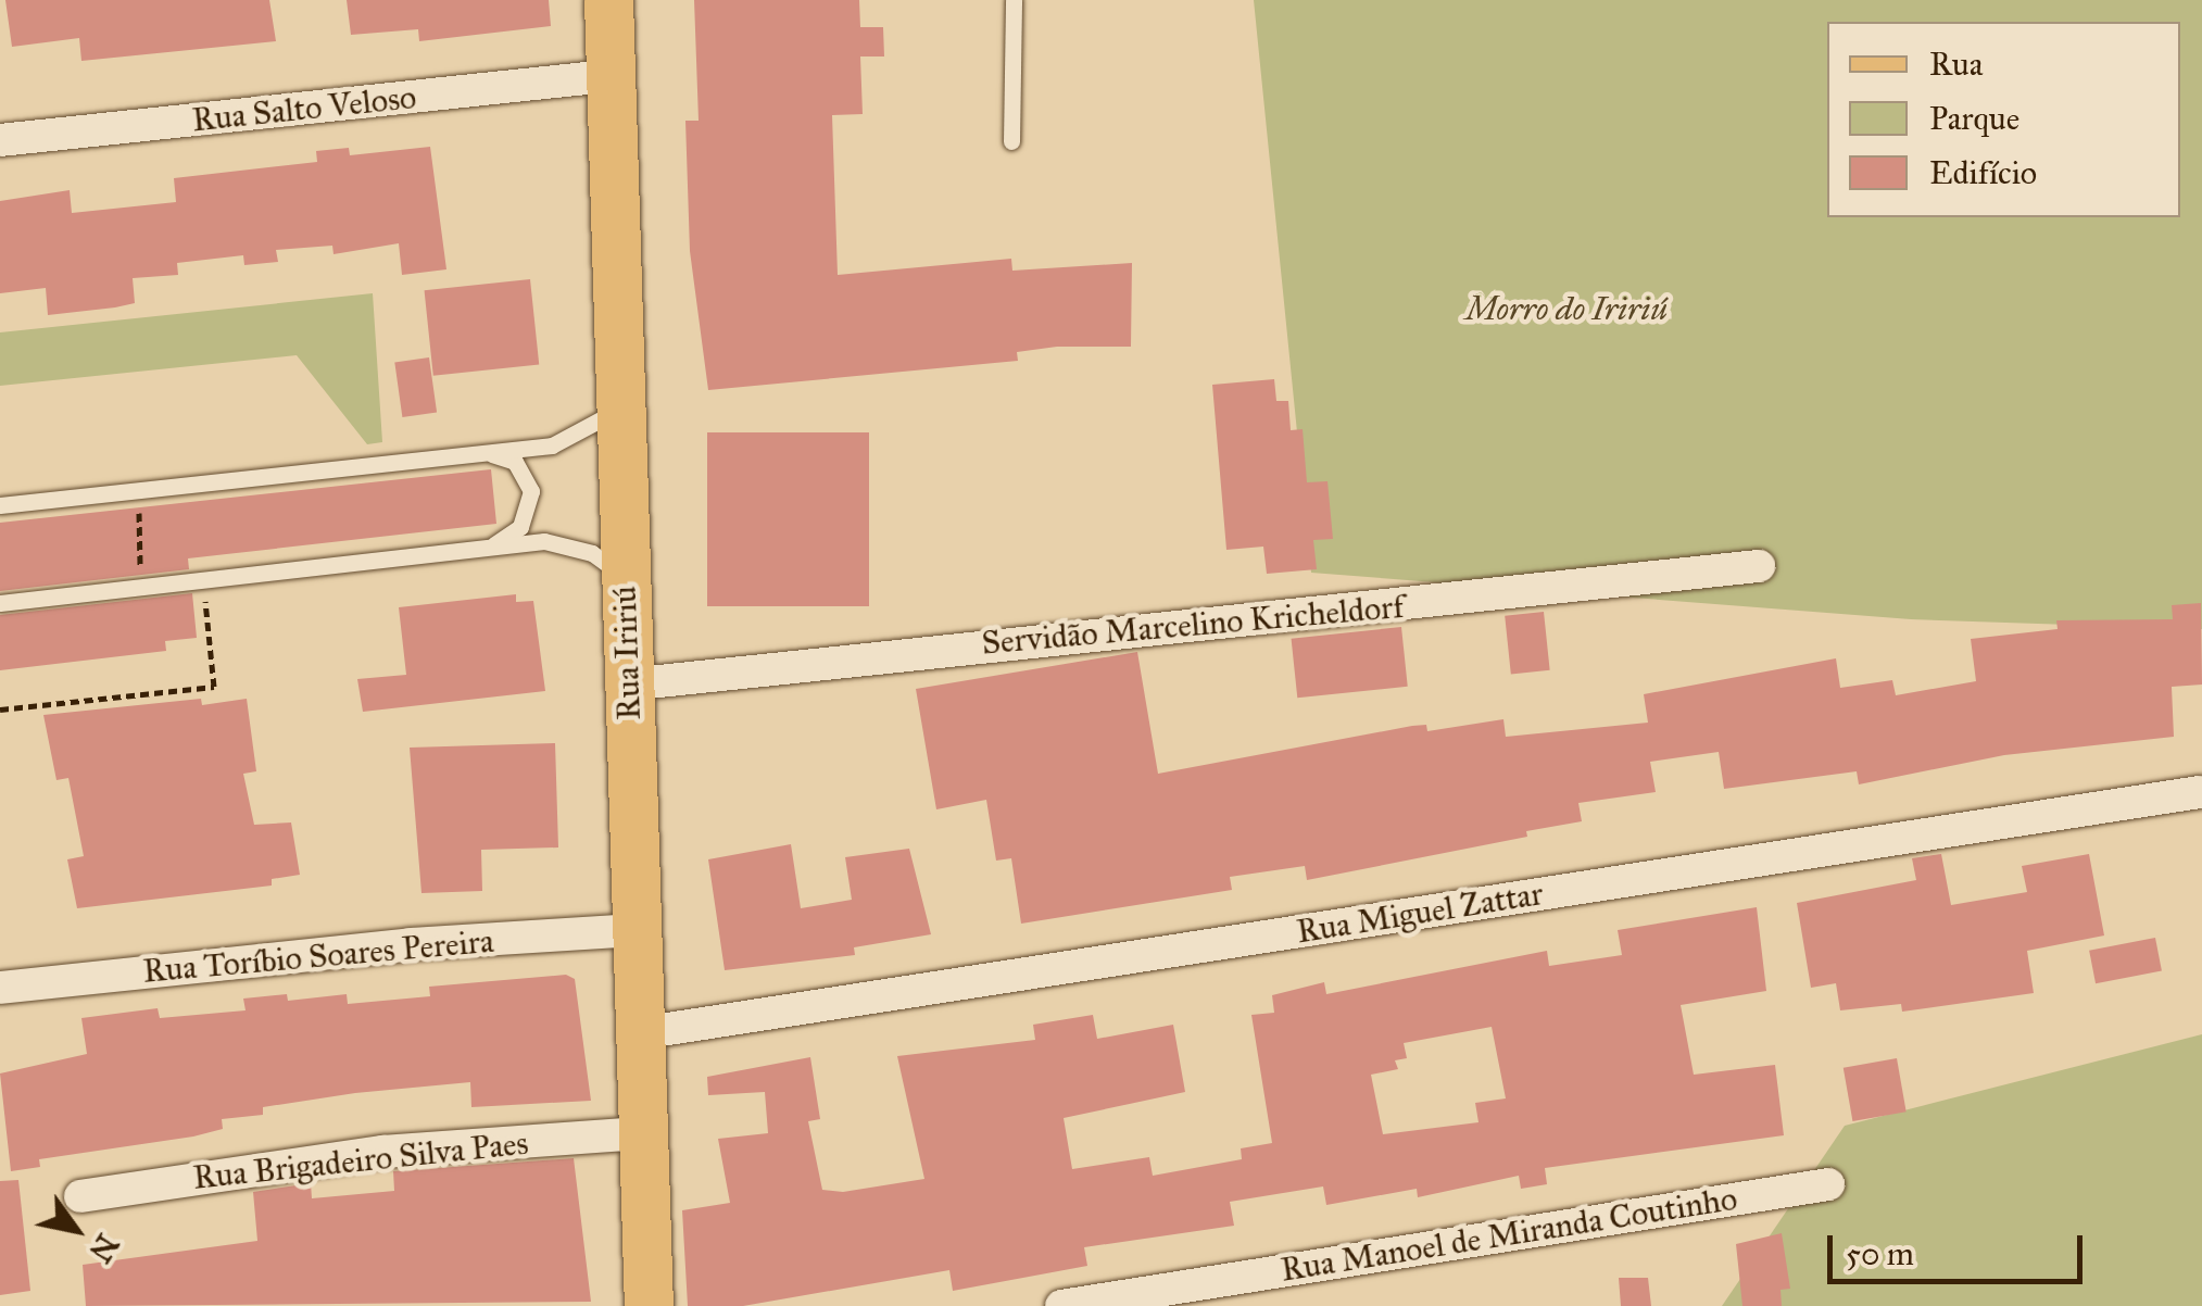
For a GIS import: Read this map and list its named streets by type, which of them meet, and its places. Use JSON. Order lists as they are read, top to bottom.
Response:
{
  "streets": {
    "main road": ["Rua Iririú"],
    "street": [
      "Rua Salto Veloso",
      "Servidão Marcelino Kricheldorf",
      "Rua Miguel Zattar",
      "Rua Toríbio Soares Pereira",
      "Rua Brigadeiro Silva Paes",
      "Rua Manoel de Miranda Coutinho"
    ]
  },
  "crossings": [
    ["Rua Salto Veloso", "Rua Iririú"],
    ["Servidão Marcelino Kricheldorf", "Rua Iririú"],
    ["Rua Iririú", "Rua Miguel Zattar"],
    ["Rua Iririú", "Rua Toríbio Soares Pereira"],
    ["Rua Iririú", "Rua Brigadeiro Silva Paes"]
  ],
  "parks": ["Morro do Iririú"],
  "legend": ["Rua", "Parque", "Edifício"],
  "scale_bar": "50 m",
  "north": "bottom right"
}
